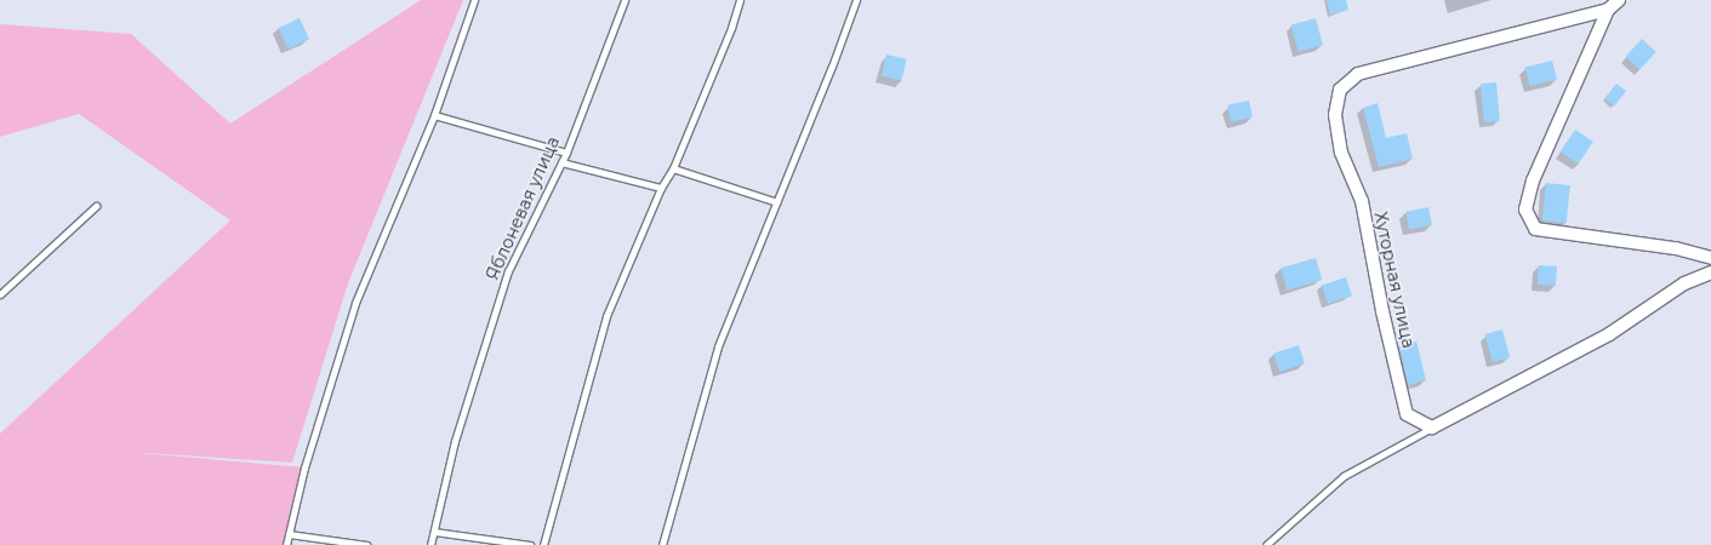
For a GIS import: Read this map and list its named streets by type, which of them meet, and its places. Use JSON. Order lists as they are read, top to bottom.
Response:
{
  "streets": {
    "street": ["Хуторная улица"],
    "lane": ["Яблоневая улица"]
  }
}
